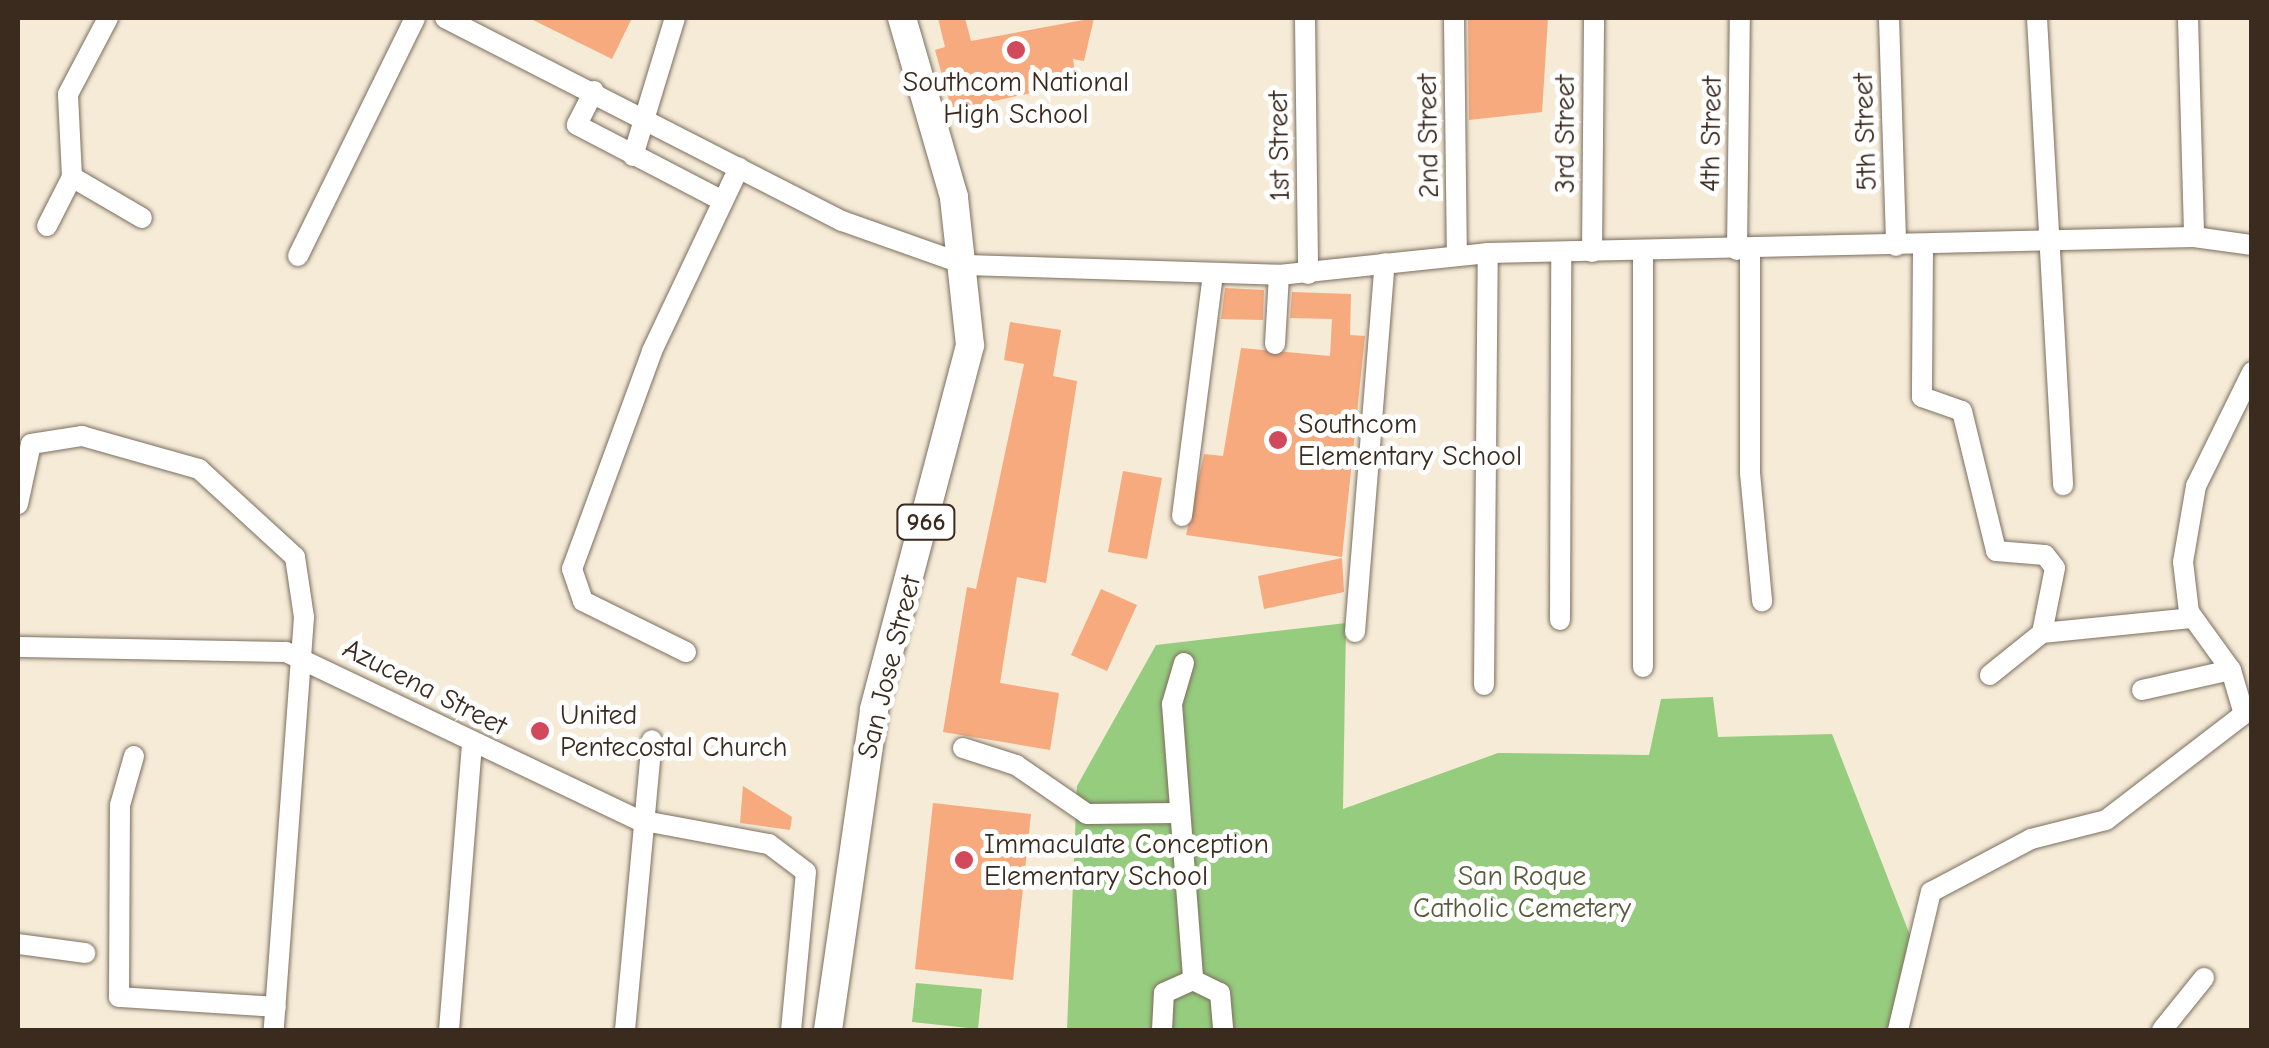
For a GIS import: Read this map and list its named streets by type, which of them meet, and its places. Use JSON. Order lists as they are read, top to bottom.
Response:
{
  "streets": {
    "main road": ["966", "San Jose Street"],
    "street": [
      "5th Street",
      "3rd Street",
      "4th Street",
      "2nd Street",
      "1st Street",
      "Azucena Street"
    ]
  },
  "parks": ["San Roque Catholic Cemetery"],
  "places": [
    "Southcom National High School",
    "Southcom Elementary School",
    "United Pentecostal Church",
    "Immaculate Conception Elementary School"
  ]
}
